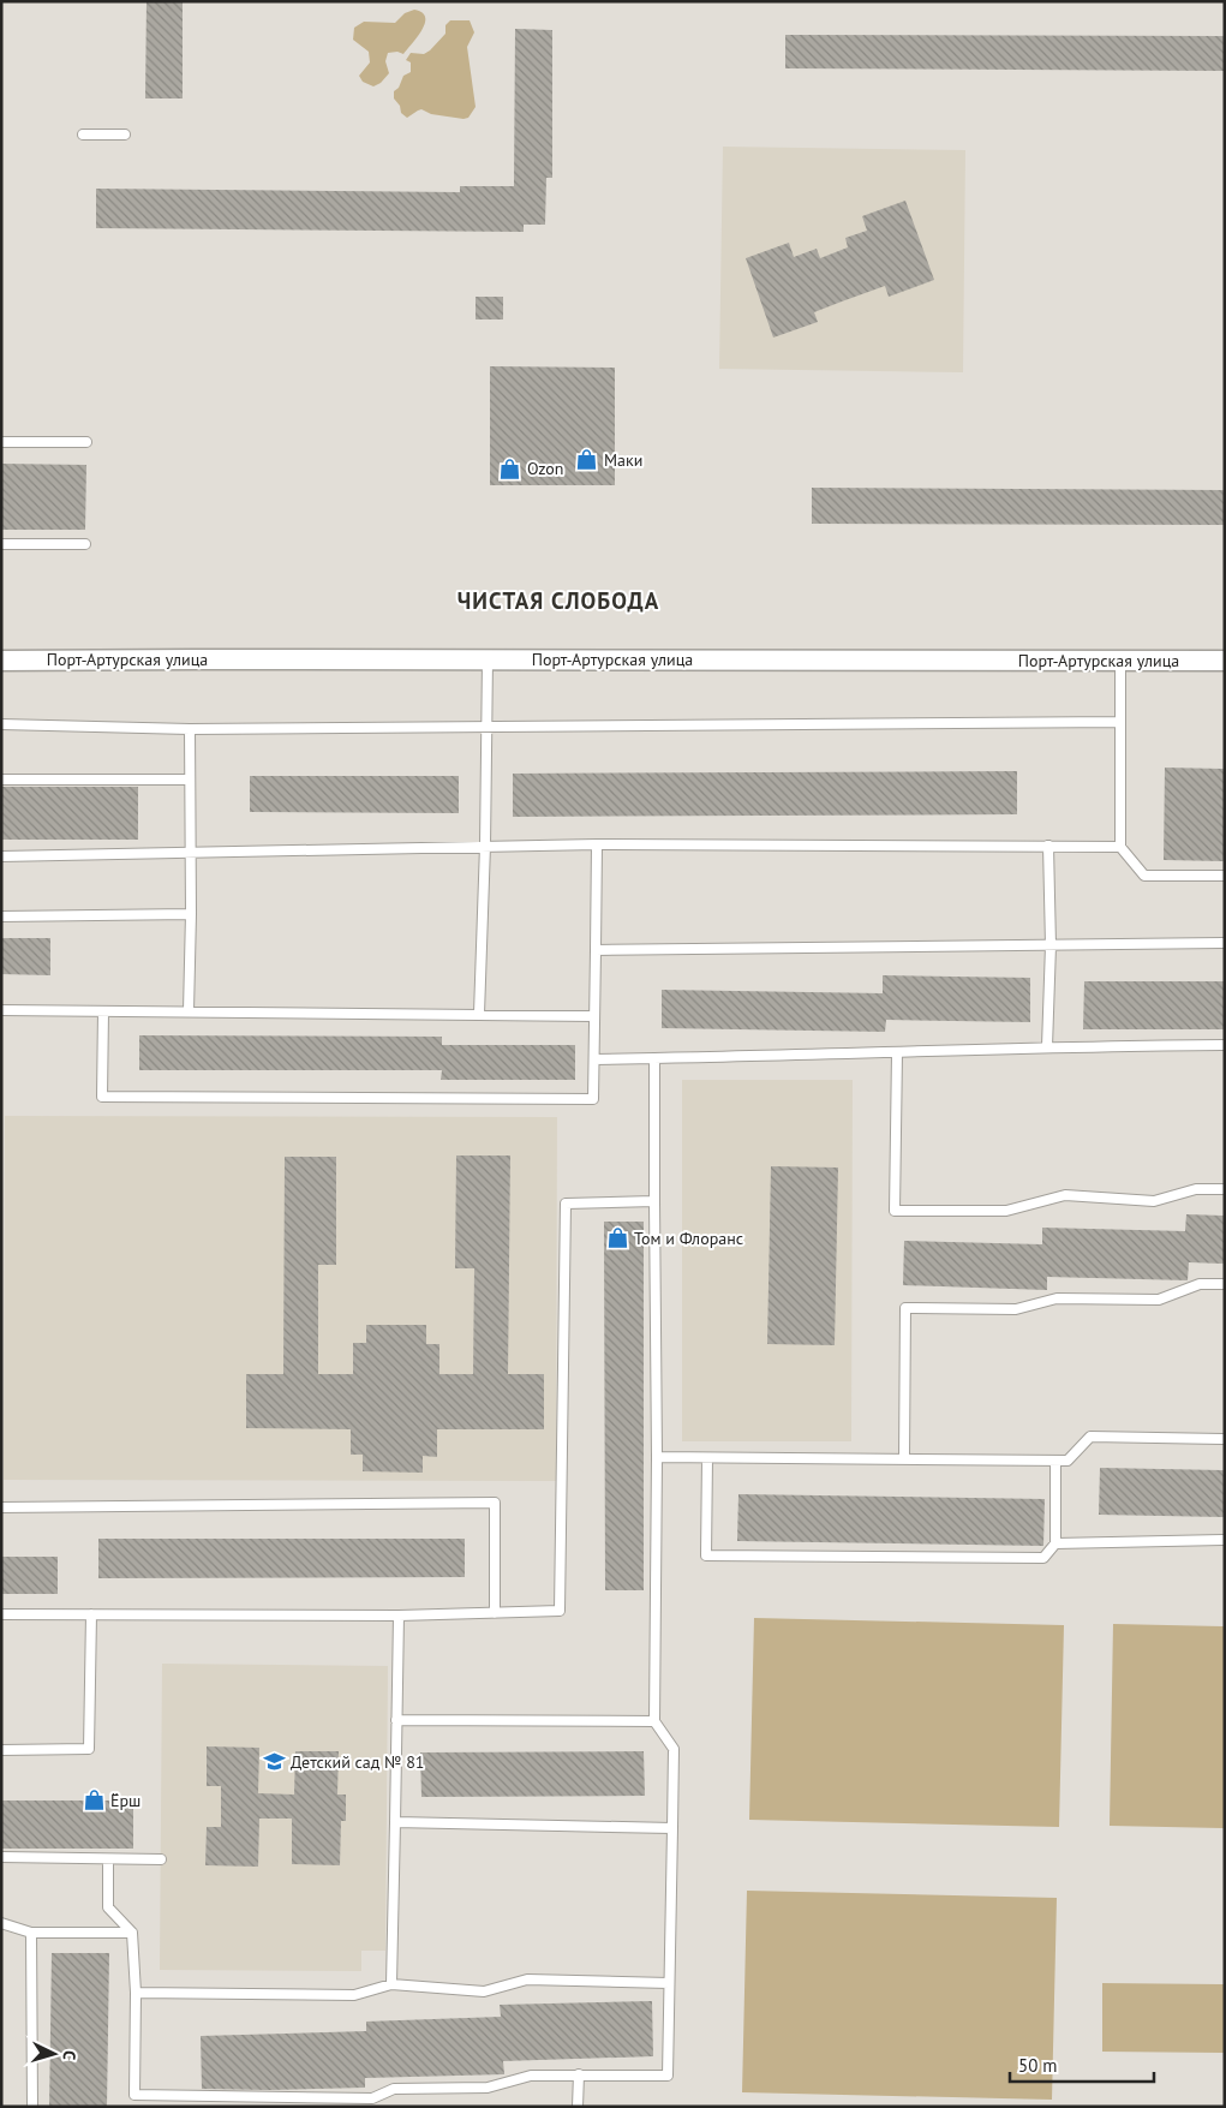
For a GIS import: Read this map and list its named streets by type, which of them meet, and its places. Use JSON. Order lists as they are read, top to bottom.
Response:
{
  "streets": {
    "street": ["Порт-Артурская улица"]
  },
  "districts": ["ЧИСТАЯ СЛОБОДА"],
  "places": {
    "shop": [
      "Маки",
      "Ozon",
      "Том и Флоранс",
      "Ёрш"
    ],
    "school or university": ["Детский сад № 81"]
  },
  "scale_bar": "50 m",
  "north": "right"
}
